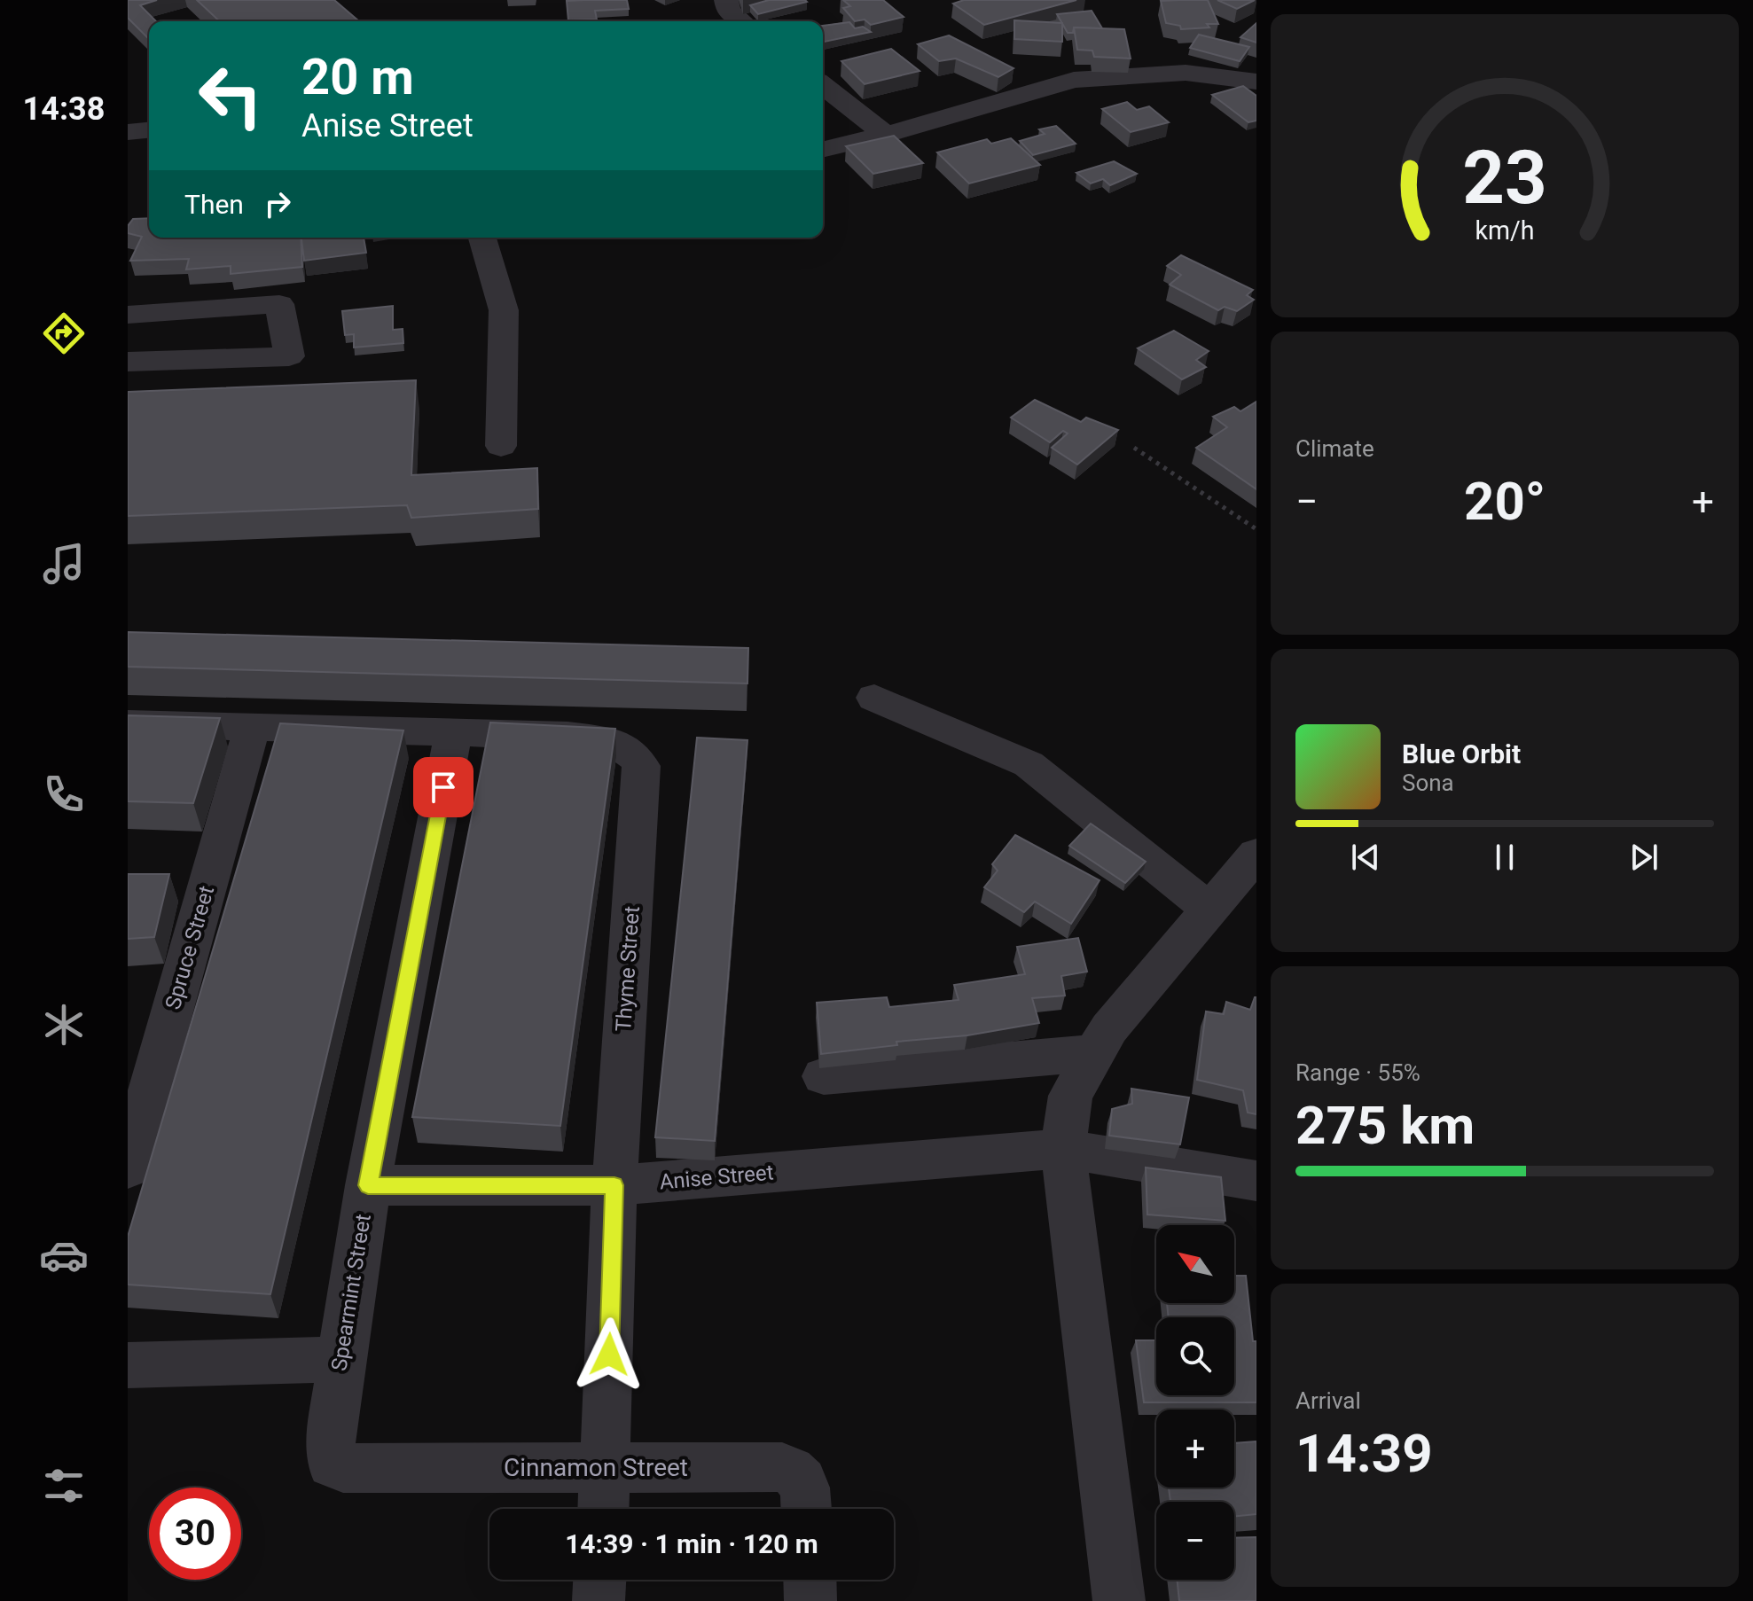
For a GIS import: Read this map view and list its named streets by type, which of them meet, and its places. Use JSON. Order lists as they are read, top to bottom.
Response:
{
  "streets": {
    "street": [
      "Spruce Street",
      "Thyme Street",
      "Anise Street",
      "Spearmint Street",
      "Cinnamon Street"
    ]
  },
  "crossings": [
    ["Thyme Street", "Anise Street"],
    ["Thyme Street", "Spearmint Street"],
    ["Thyme Street", "Cinnamon Street"],
    ["Anise Street", "Spearmint Street"],
    ["Spearmint Street", "Cinnamon Street"]
  ],
  "north": "top left",
  "page": {
    "tabs": "14:38",
    "turn": ["20 m", "Anise Street"],
    "then": "Then",
    "tile": [
      "Climate",
      ["Range · 55%", "275 km"],
      ["Arrival", "14:39"]
    ],
    "heat": ["−", "20°", "+"],
    "song": ["Blue Orbit", "Sona"],
    "map_buttons": ["+", "−"],
    "limit": "30",
    "trip": "14:39 · 1 min · 120 m",
    "gauge": ["23", "km/h"]
  }
}
